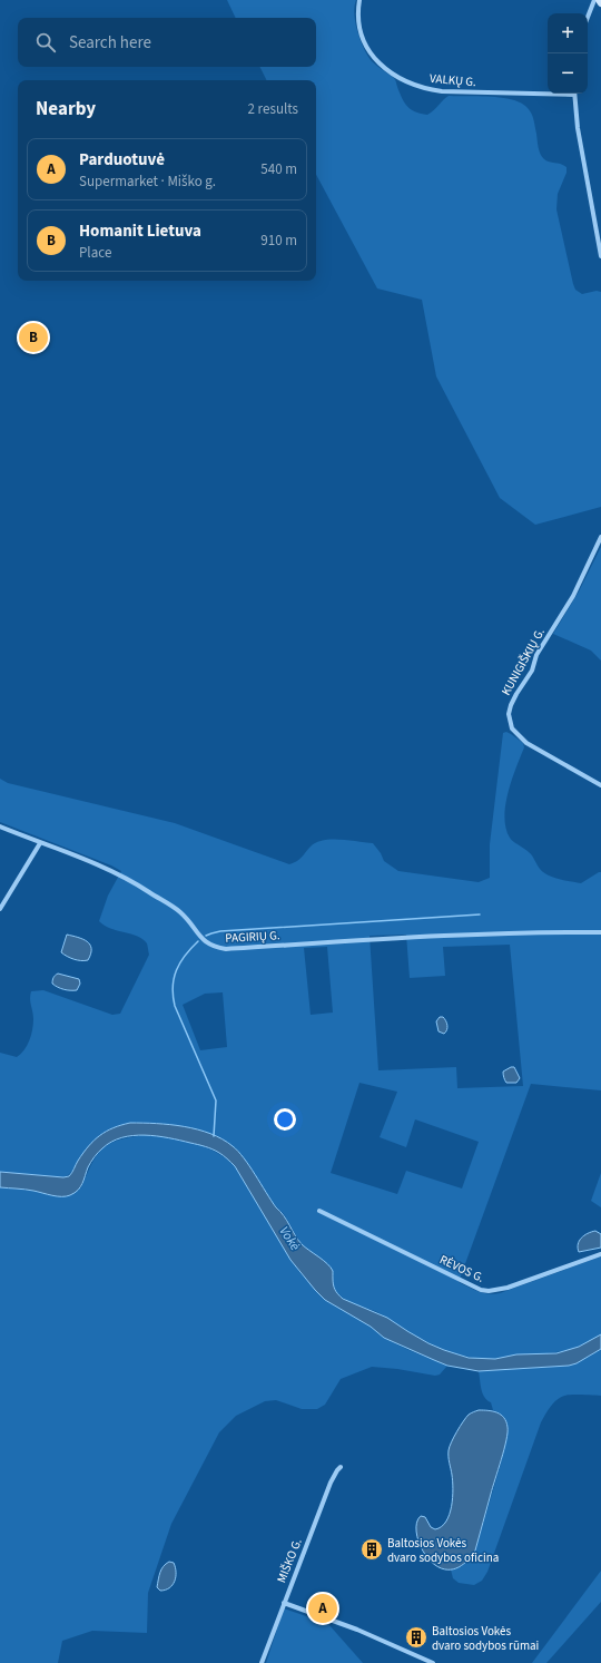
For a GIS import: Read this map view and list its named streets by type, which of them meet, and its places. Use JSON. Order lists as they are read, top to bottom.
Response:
{
  "streets": {
    "street": [
      "VALKŲ G.",
      "KUNIGIŠKIŲ G.",
      "PAGIRIŲ G.",
      "RĖVOS G.",
      "MIŠKO G."
    ]
  },
  "water": ["Vokė"],
  "places": {
    "building": ["Baltosios Vokės dvaro sodybos oficina", "Baltosios Vokės dvaro sodybos rūmai"]
  },
  "page": {
    "map_buttons": ["+", "−"],
    "search": "Search here",
    "heading": ["Nearby", "2 results"],
    "list": [
      {
        "mark": "A",
        "name": "Parduotuvė",
        "note": "Supermarket · Miško g.",
        "value": "540 m"
      },
      {
        "mark": "B",
        "name": "Homanit Lietuva",
        "note": "Place",
        "value": "910 m"
      }
    ],
    "pins": ["B", "A"]
  }
}
